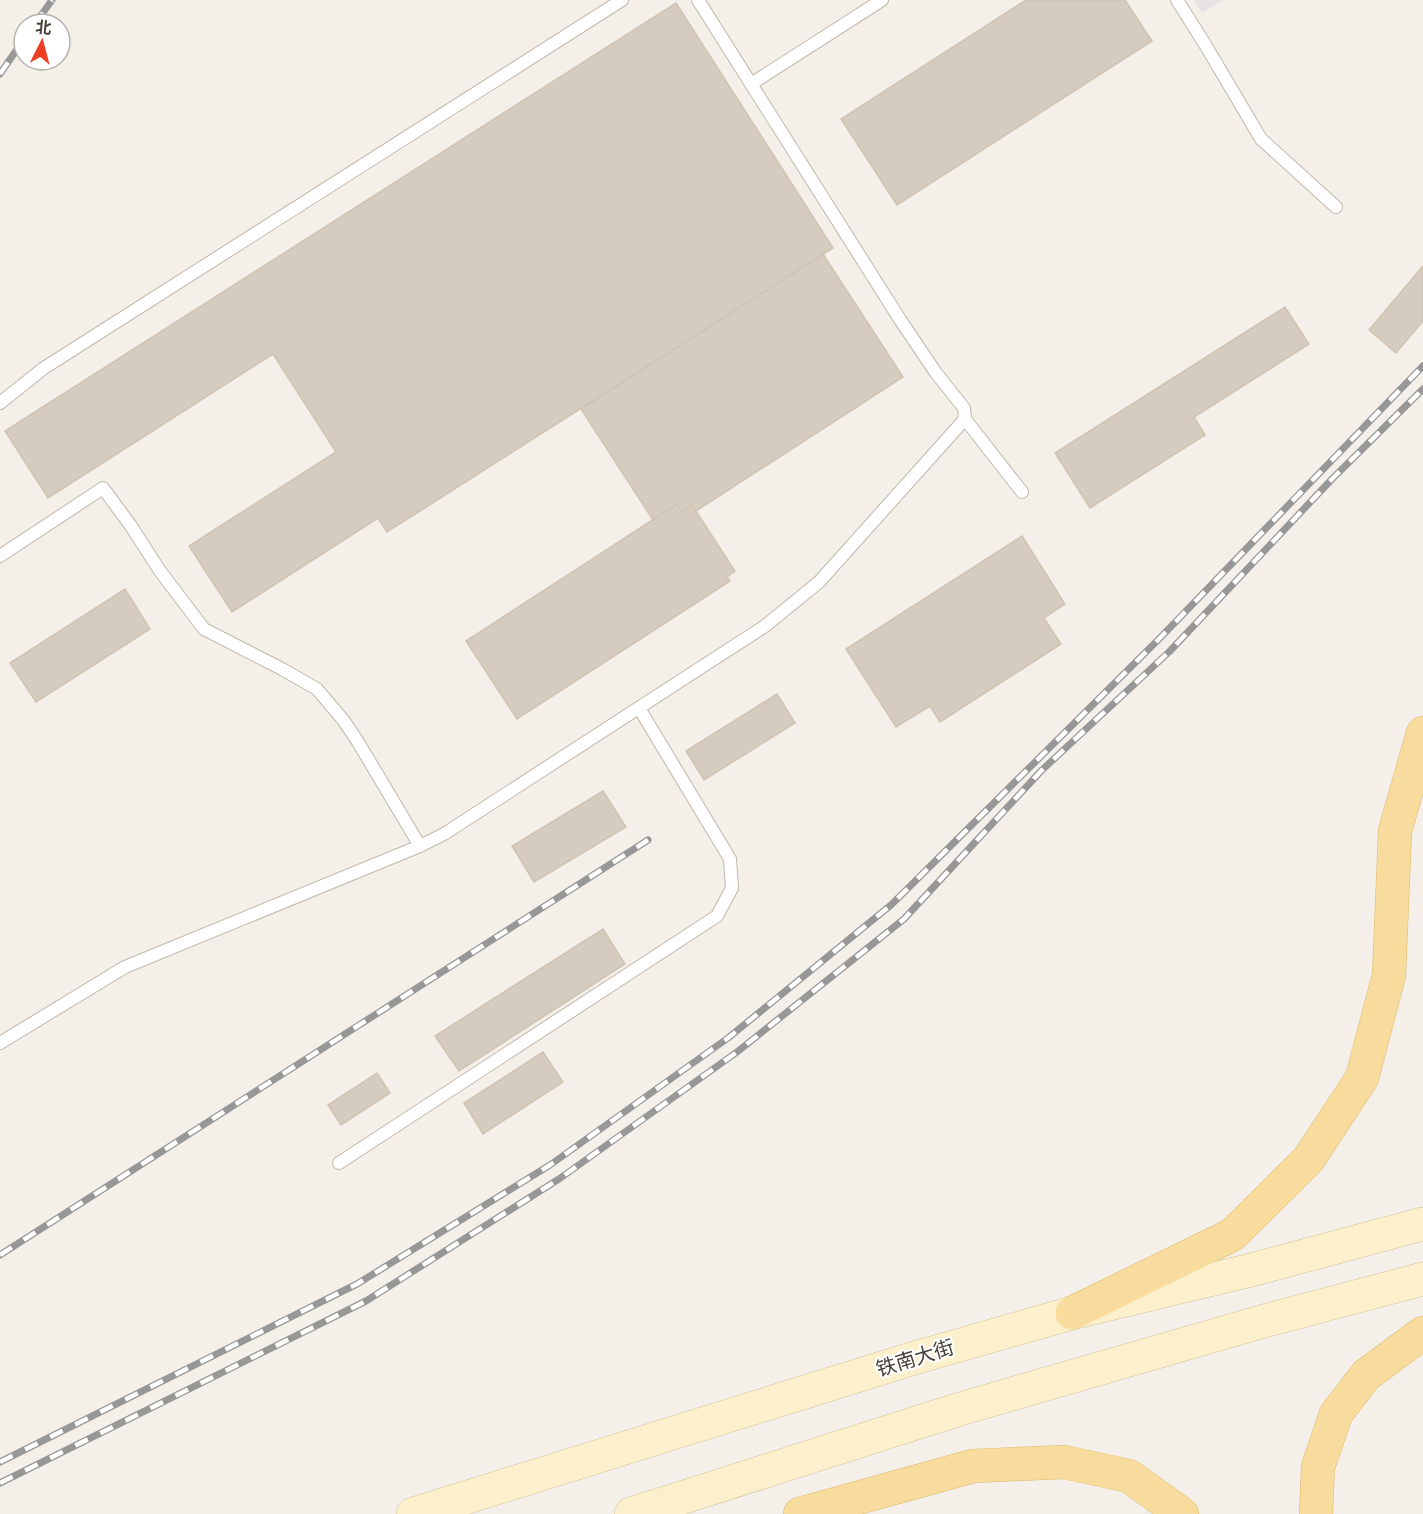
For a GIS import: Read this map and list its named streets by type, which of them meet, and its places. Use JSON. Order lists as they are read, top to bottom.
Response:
{
  "streets": {
    "main road": ["铁南大街"]
  },
  "north": "top"
}
